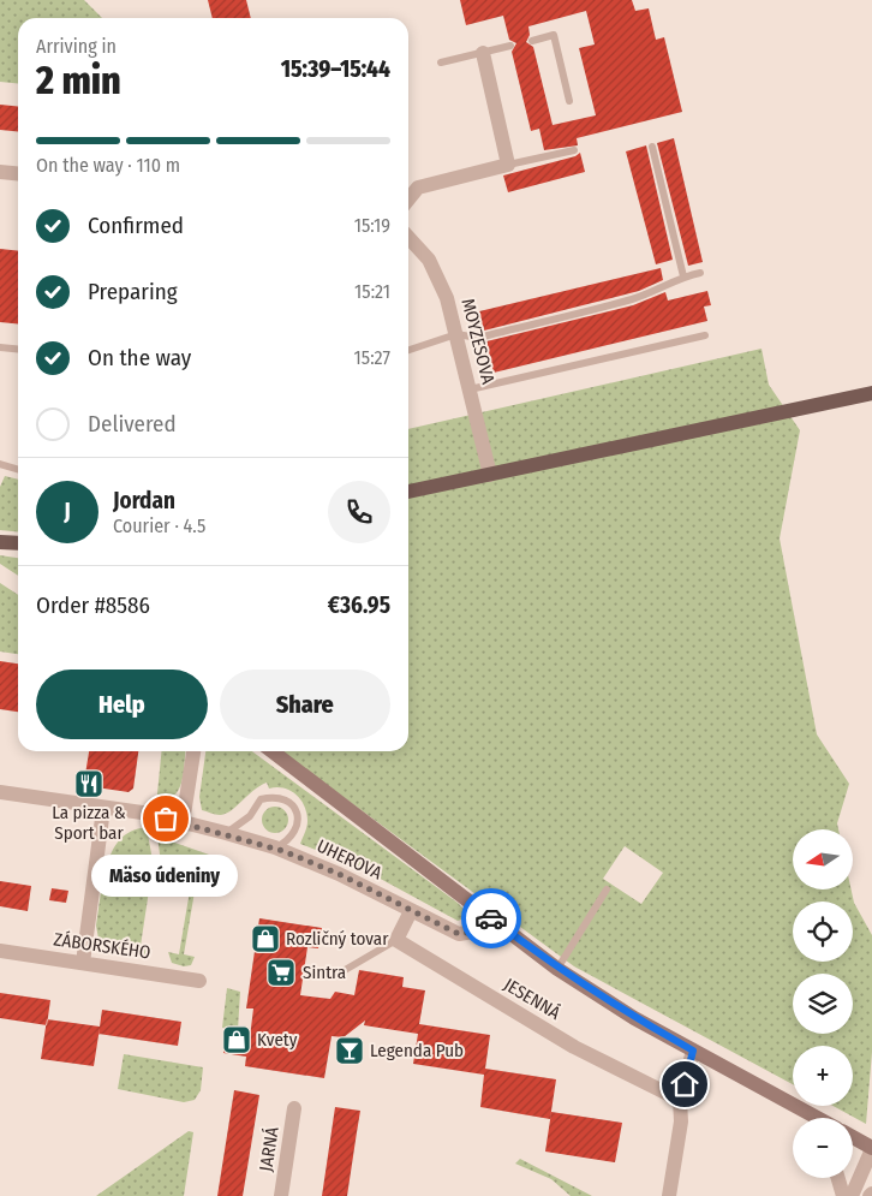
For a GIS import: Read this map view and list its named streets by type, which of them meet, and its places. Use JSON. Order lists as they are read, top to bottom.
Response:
{
  "streets": {
    "street": [
      "MOYZESOVA",
      "UHEROVA",
      "ZÁBORSKÉHO",
      "JESENNÁ",
      "JARNÁ"
    ]
  },
  "places": {
    "restaurant": ["La pizza & Sport bar"],
    "other": ["Mäso údeniny"],
    "shop": ["Rozličný tovar", "Kvety"],
    "supermarket": ["Sintra"],
    "bar": ["Legenda Pub"]
  },
  "north": "left",
  "page": {
    "heading": ["2 min", "Arriving in", "15:39–15:44"],
    "panel": [
      "Jordan",
      "Courier · 4.5",
      "Order #8586",
      "€36.95"
    ],
    "bar": "On the way · 110 m",
    "list": [
      ["Confirmed", "15:19"],
      ["Preparing", "15:21"],
      ["On the way", "15:27"],
      "Delivered"
    ],
    "round": "J",
    "buttons": ["Help", "Share"],
    "map_buttons": ["+", "−"],
    "bubble": "Mäso údeniny"
  }
}
